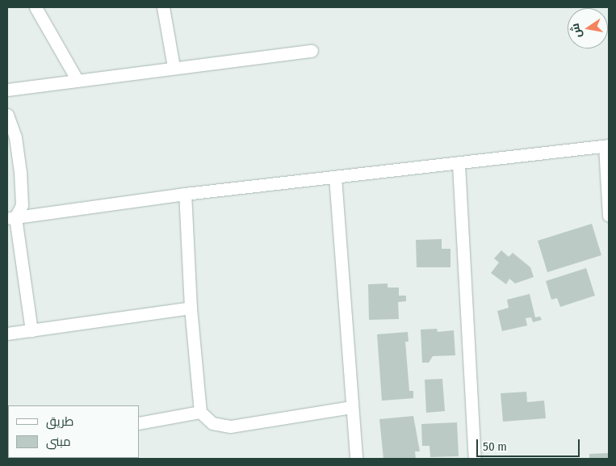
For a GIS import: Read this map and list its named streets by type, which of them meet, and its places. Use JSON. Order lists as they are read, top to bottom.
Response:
{
  "legend": ["طريق", "مبنى"],
  "scale_bar": "50 m",
  "north": "left"
}
